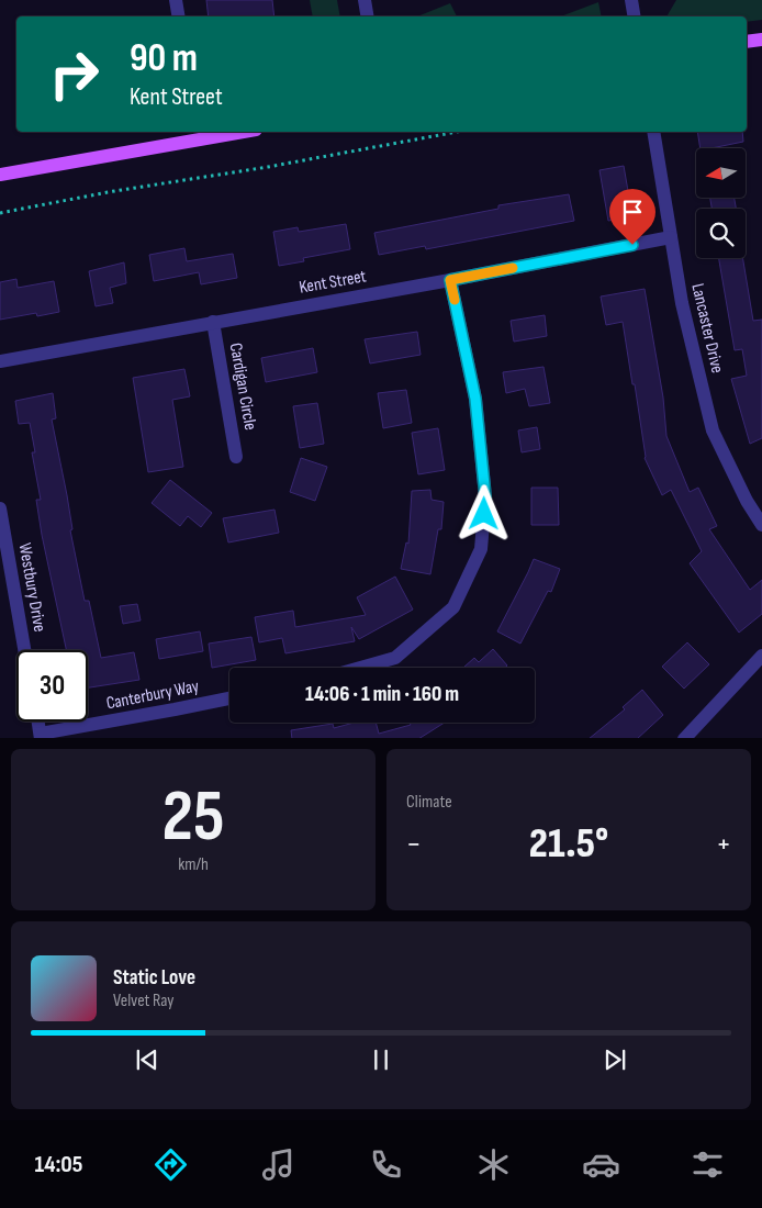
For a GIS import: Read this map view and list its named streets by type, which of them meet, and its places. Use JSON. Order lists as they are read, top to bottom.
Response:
{
  "streets": {
    "street": [
      "Kent Street",
      "Lancaster Drive",
      "Cardigan Circle",
      "Westbury Drive",
      "Canterbury Way"
    ]
  },
  "crossings": [
    ["Kent Street", "Lancaster Drive"],
    ["Kent Street", "Cardigan Circle"]
  ],
  "north": "left",
  "page": {
    "turn": ["90 m", "Kent Street"],
    "limit": "30",
    "trip": "14:06 · 1 min · 160 m",
    "tile": [
      ["25", "km/h"],
      "Climate"
    ],
    "heat": ["−", "21.5°", "+"],
    "song": ["Static Love", "Velvet Ray"],
    "tabs": "14:05"
  }
}
